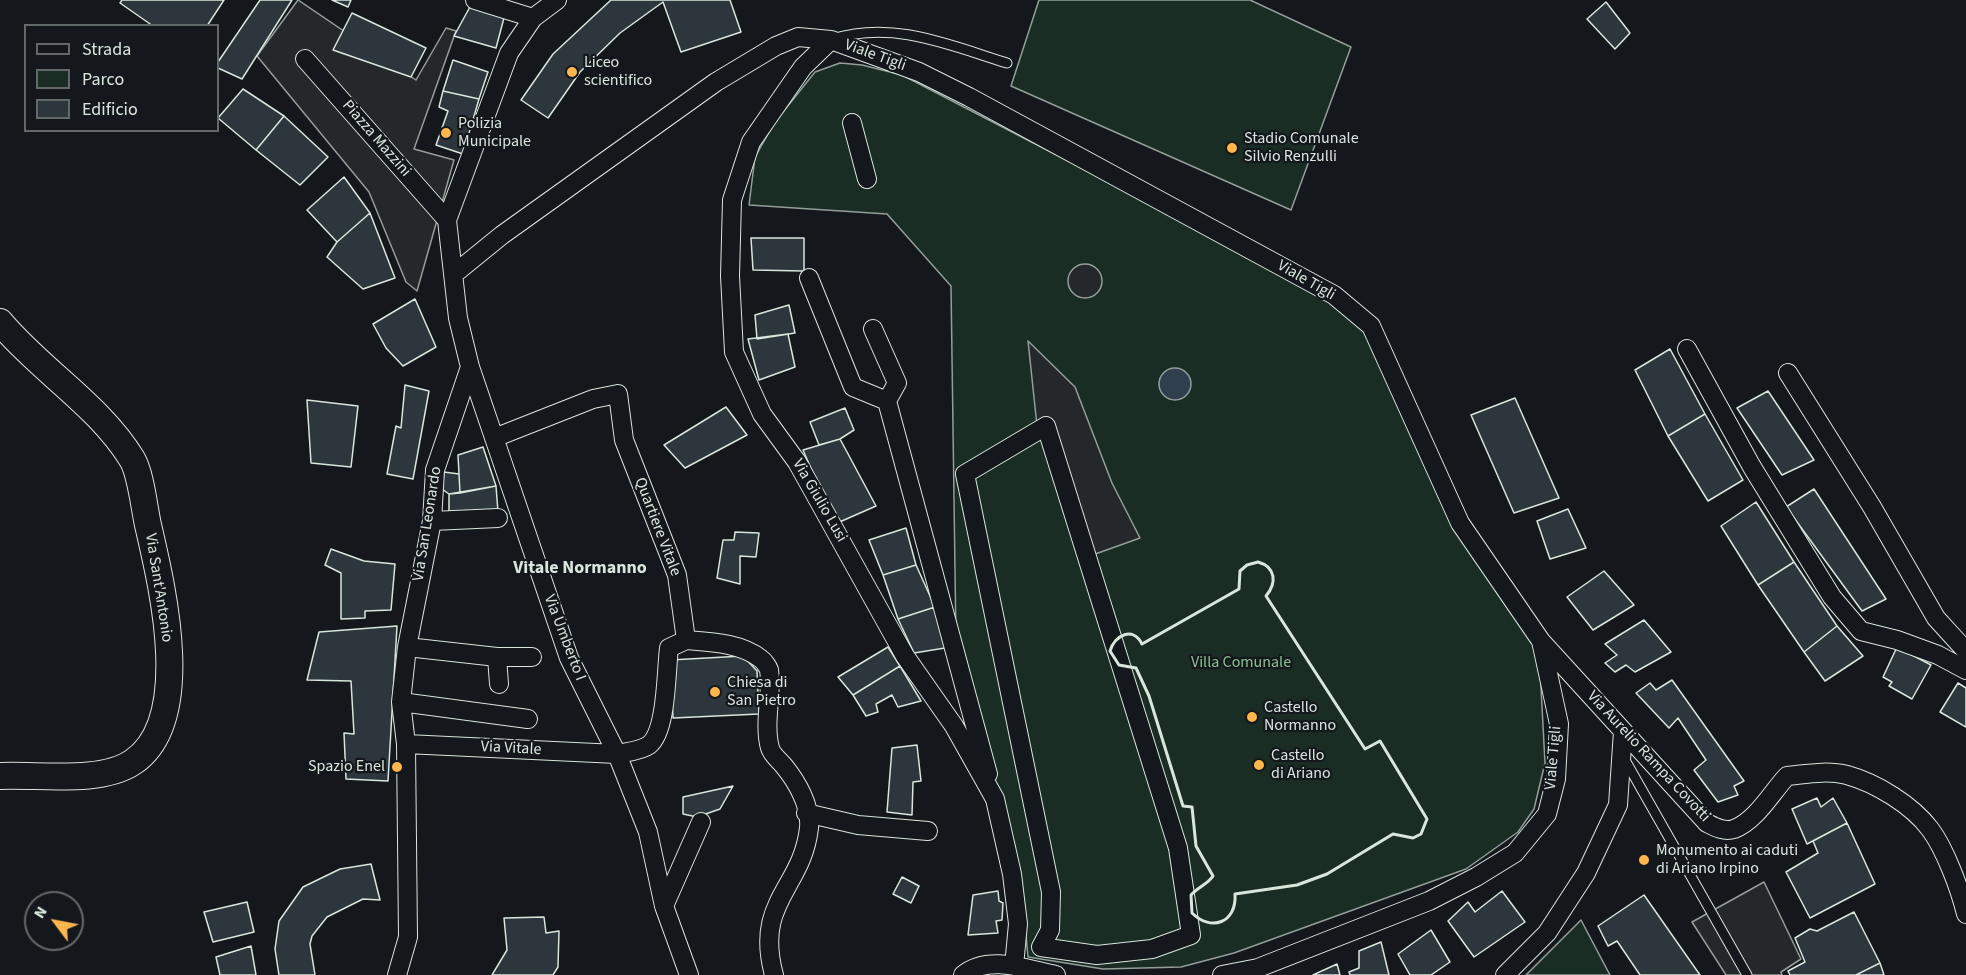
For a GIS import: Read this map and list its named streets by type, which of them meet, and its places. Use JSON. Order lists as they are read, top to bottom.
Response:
{
  "streets": {
    "street": [
      "Viale Tigli",
      "Piazza Mazzini",
      "Via Giulio Lusi",
      "Via San Leonardo",
      "Quartiere Vitale",
      "Via Sant'Antonio",
      "Via Umberto I",
      "Via Vitale",
      "Via Aurelio Rampa Covotti"
    ]
  },
  "crossings": [
    ["Viale Tigli", "Via Giulio Lusi"],
    ["Viale Tigli", "Via Aurelio Rampa Covotti"],
    ["Via San Leonardo", "Via Umberto I"],
    ["Via San Leonardo", "Via Vitale"],
    ["Quartiere Vitale", "Via Umberto I"],
    ["Via Umberto I", "Via Vitale"]
  ],
  "districts": ["Vitale Normanno"],
  "parks": ["Villa Comunale"],
  "places": [
    "Liceo scientifico",
    "Polizia Municipale",
    "Stadio Comunale Silvio Renzulli",
    "Chiesa di San Pietro",
    "Castello Normanno",
    "Castello di Ariano",
    "Spazio Enel",
    "Monumento ai caduti di Ariano Irpino"
  ],
  "legend": ["Strada", "Parco", "Edificio"],
  "north": "top left"
}
